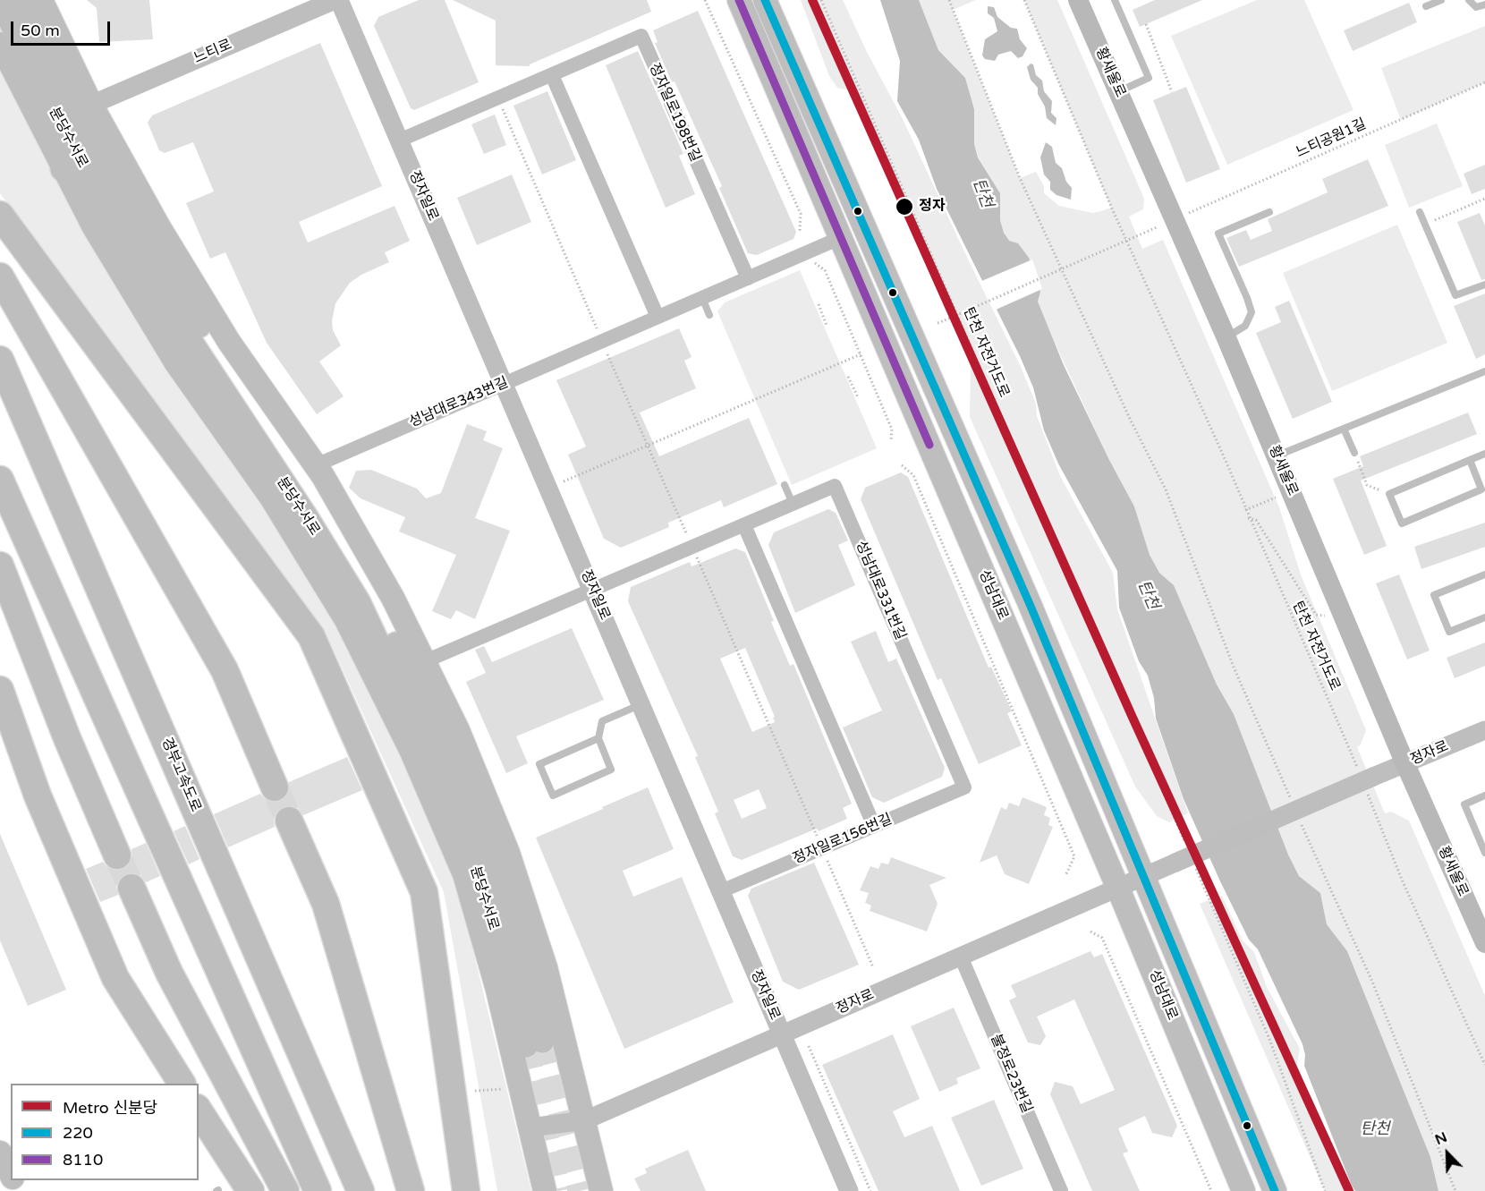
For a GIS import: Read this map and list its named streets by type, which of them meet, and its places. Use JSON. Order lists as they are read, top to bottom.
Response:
{
  "streets": {
    "highway": ["분당수서로", "경부고속도로"],
    "main road": ["황새울로", "성남대로"],
    "street": [
      "느티로",
      "정자일로198번길",
      "정자일로",
      "성남대로343번길",
      "성남대로331번길",
      "정자로",
      "정자일로156번길",
      "불정로23번길"
    ],
    "path": ["느티공원1길", "탄천 자전거도로"]
  },
  "crossings": [
    ["황새울로", "정자로"],
    ["정자일로198번길", "정자일로"],
    ["정자일로198번길", "성남대로343번길"],
    ["정자일로", "성남대로343번길"],
    ["정자일로", "성남대로331번길"],
    ["정자일로", "정자로"],
    ["정자일로", "정자일로156번길"],
    ["탄천 자전거도로", "정자로"],
    ["성남대로343번길", "성남대로"],
    ["성남대로331번길", "정자일로156번길"],
    ["성남대로", "정자로"],
    ["정자로", "불정로23번길"]
  ],
  "water": ["탄천"],
  "places": ["정자"],
  "lines": ["metro line 신분당", "transit line 220", "transit line 8110"],
  "legend": ["Metro 신분당", "220", "8110"],
  "scale_bar": "50 m",
  "north": "top left"
}
